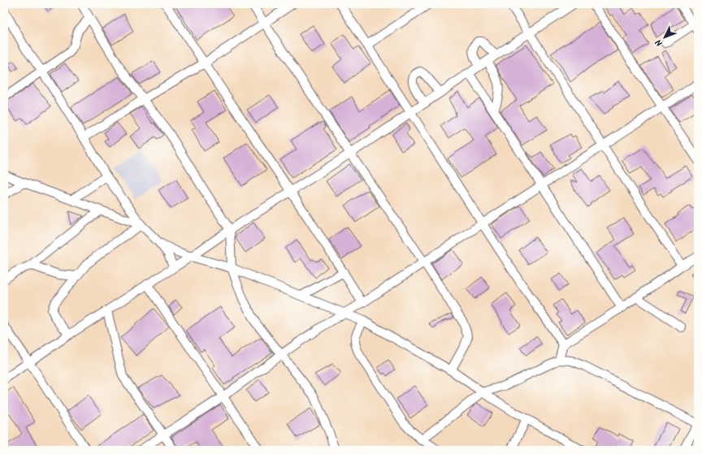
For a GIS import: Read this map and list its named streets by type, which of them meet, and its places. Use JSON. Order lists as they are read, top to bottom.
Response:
{
  "north": "bottom left"
}
